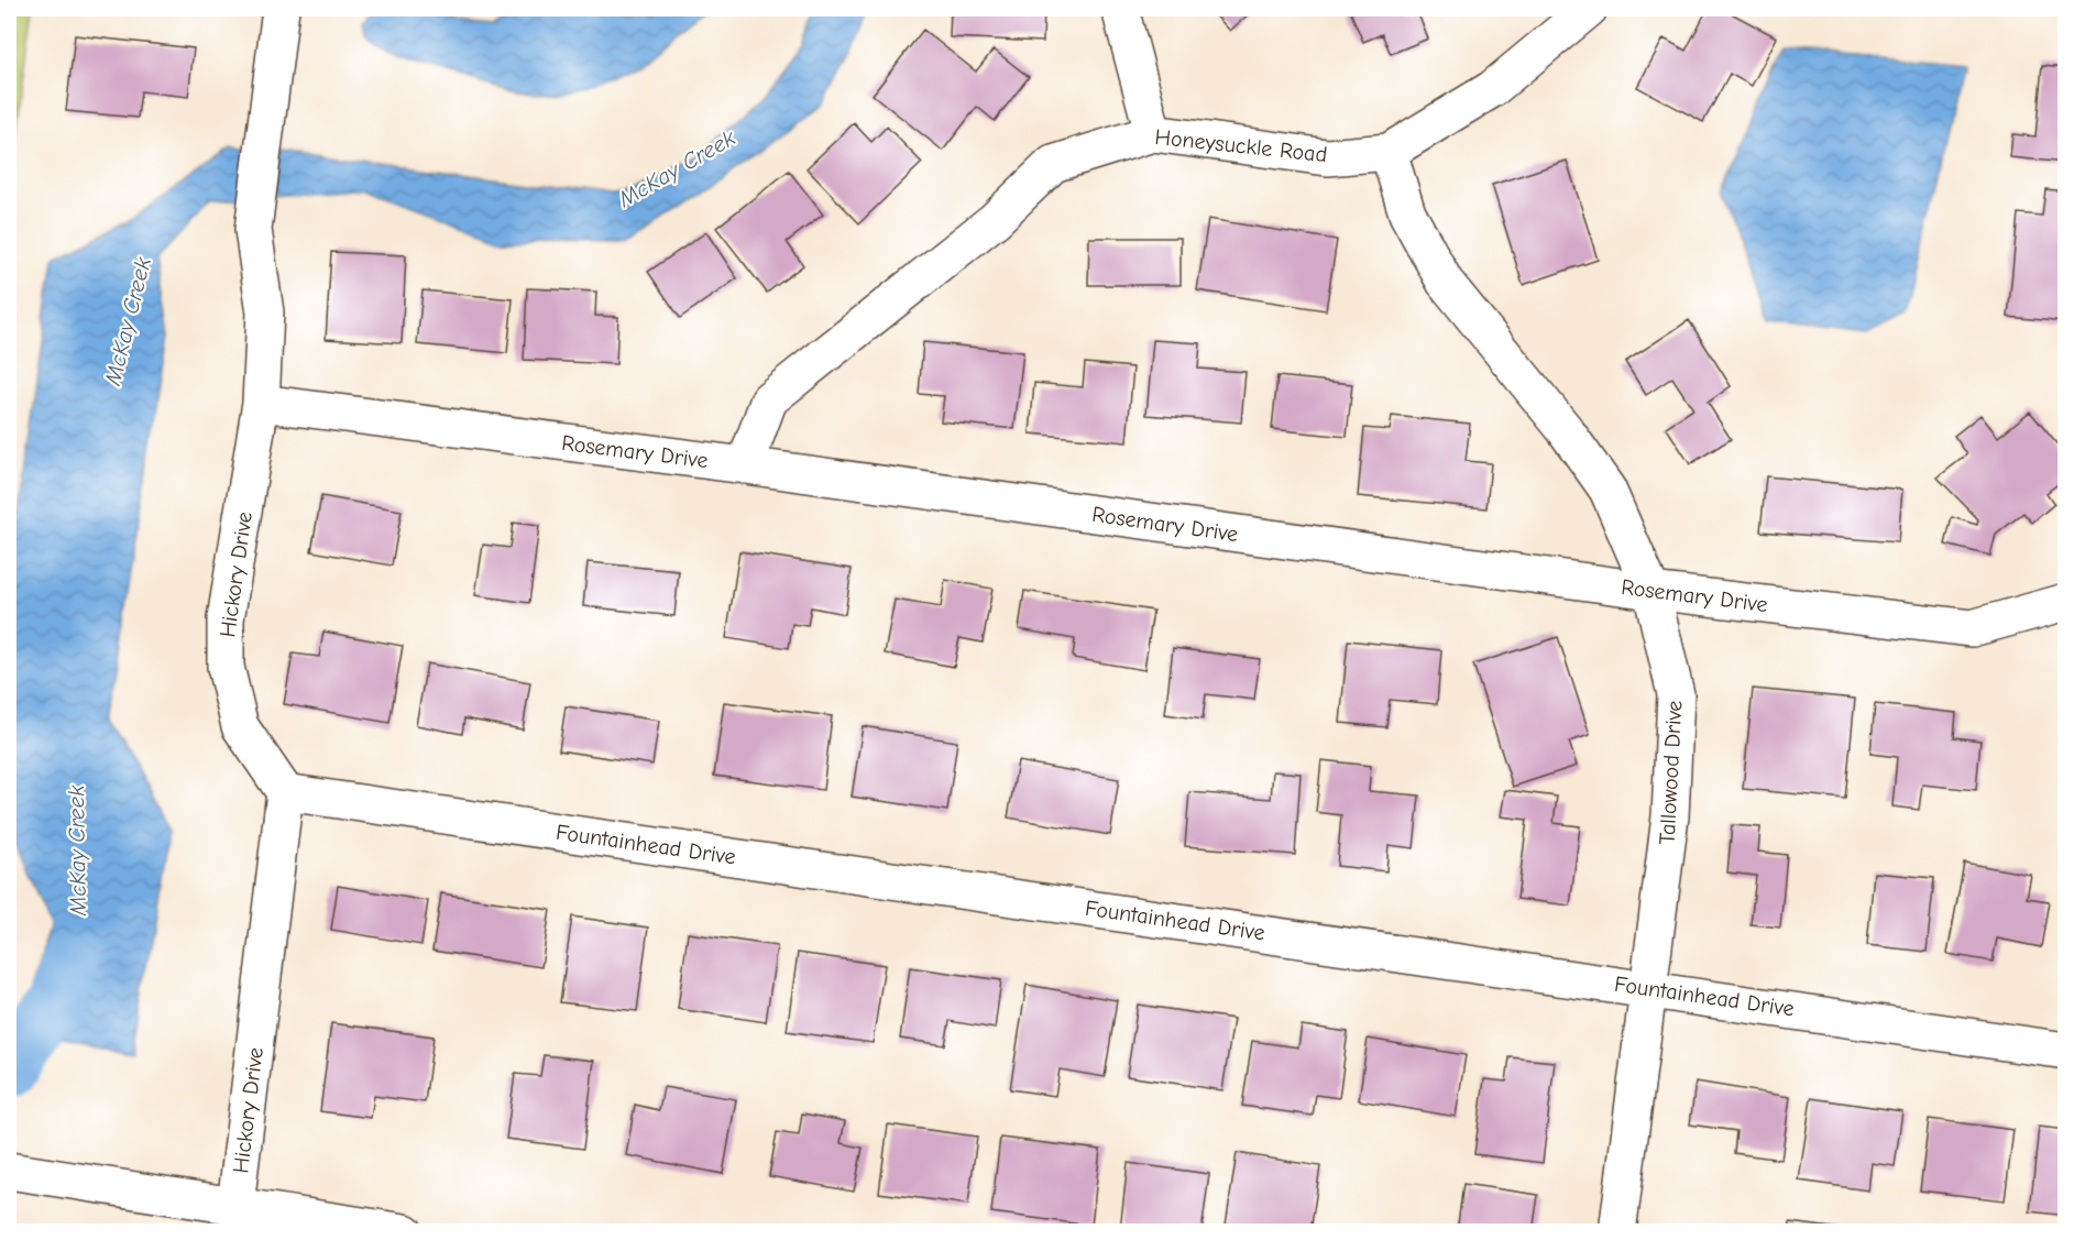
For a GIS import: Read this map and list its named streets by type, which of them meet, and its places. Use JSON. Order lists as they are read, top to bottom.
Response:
{
  "streets": {
    "street": [
      "Honeysuckle Road",
      "Rosemary Drive",
      "Hickory Drive",
      "Tallowood Drive",
      "Fountainhead Drive"
    ]
  },
  "crossings": [
    ["Honeysuckle Road", "Rosemary Drive"],
    ["Honeysuckle Road", "Tallowood Drive"],
    ["Rosemary Drive", "Hickory Drive"],
    ["Rosemary Drive", "Tallowood Drive"],
    ["Hickory Drive", "Fountainhead Drive"],
    ["Tallowood Drive", "Fountainhead Drive"]
  ],
  "water": ["McKay Creek"]
}
